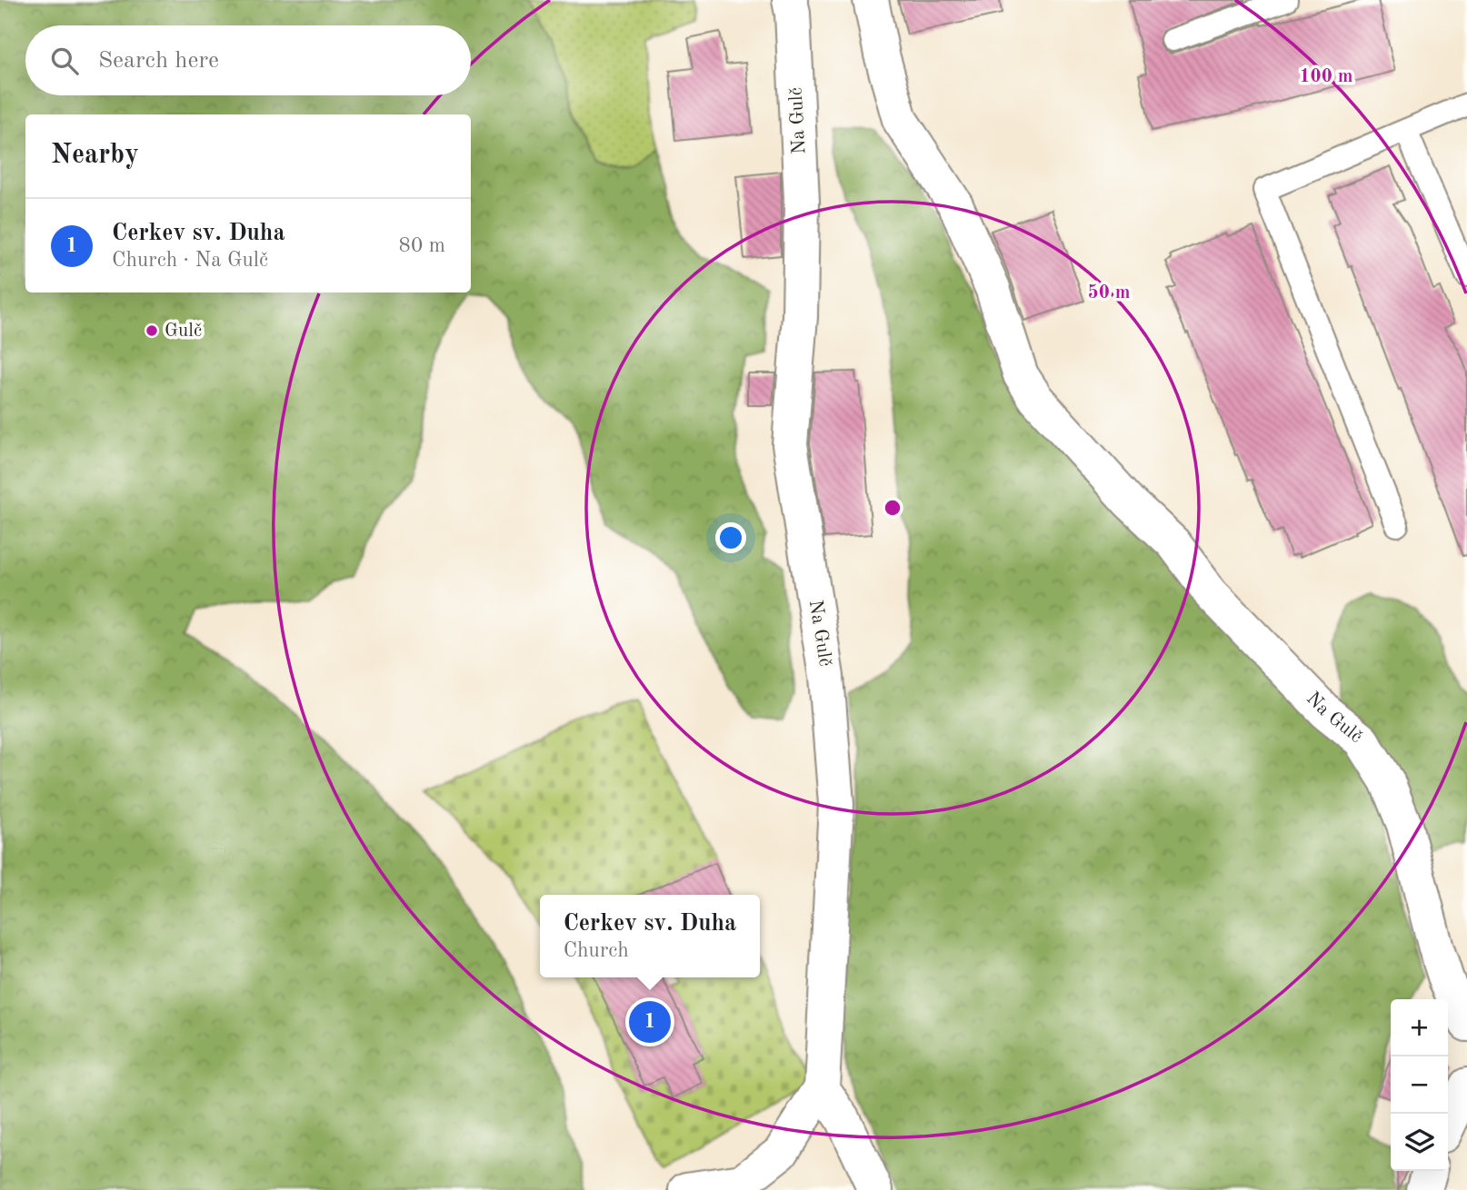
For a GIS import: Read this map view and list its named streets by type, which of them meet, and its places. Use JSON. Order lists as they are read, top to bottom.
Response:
{
  "streets": {
    "street": ["Na Gulč"]
  },
  "places": ["Gulč"],
  "page": {
    "search": "Search here",
    "heading": "Nearby",
    "list": [
      {
        "mark": "1",
        "name": "Cerkev sv. Duha",
        "note": "Church · Na Gulč",
        "value": "80 m"
      }
    ],
    "popup": ["Cerkev sv. Duha", "Church"],
    "pins": "1",
    "map_buttons": ["+", "−"]
  },
  "rings": ["100 m", "50 m"]
}
